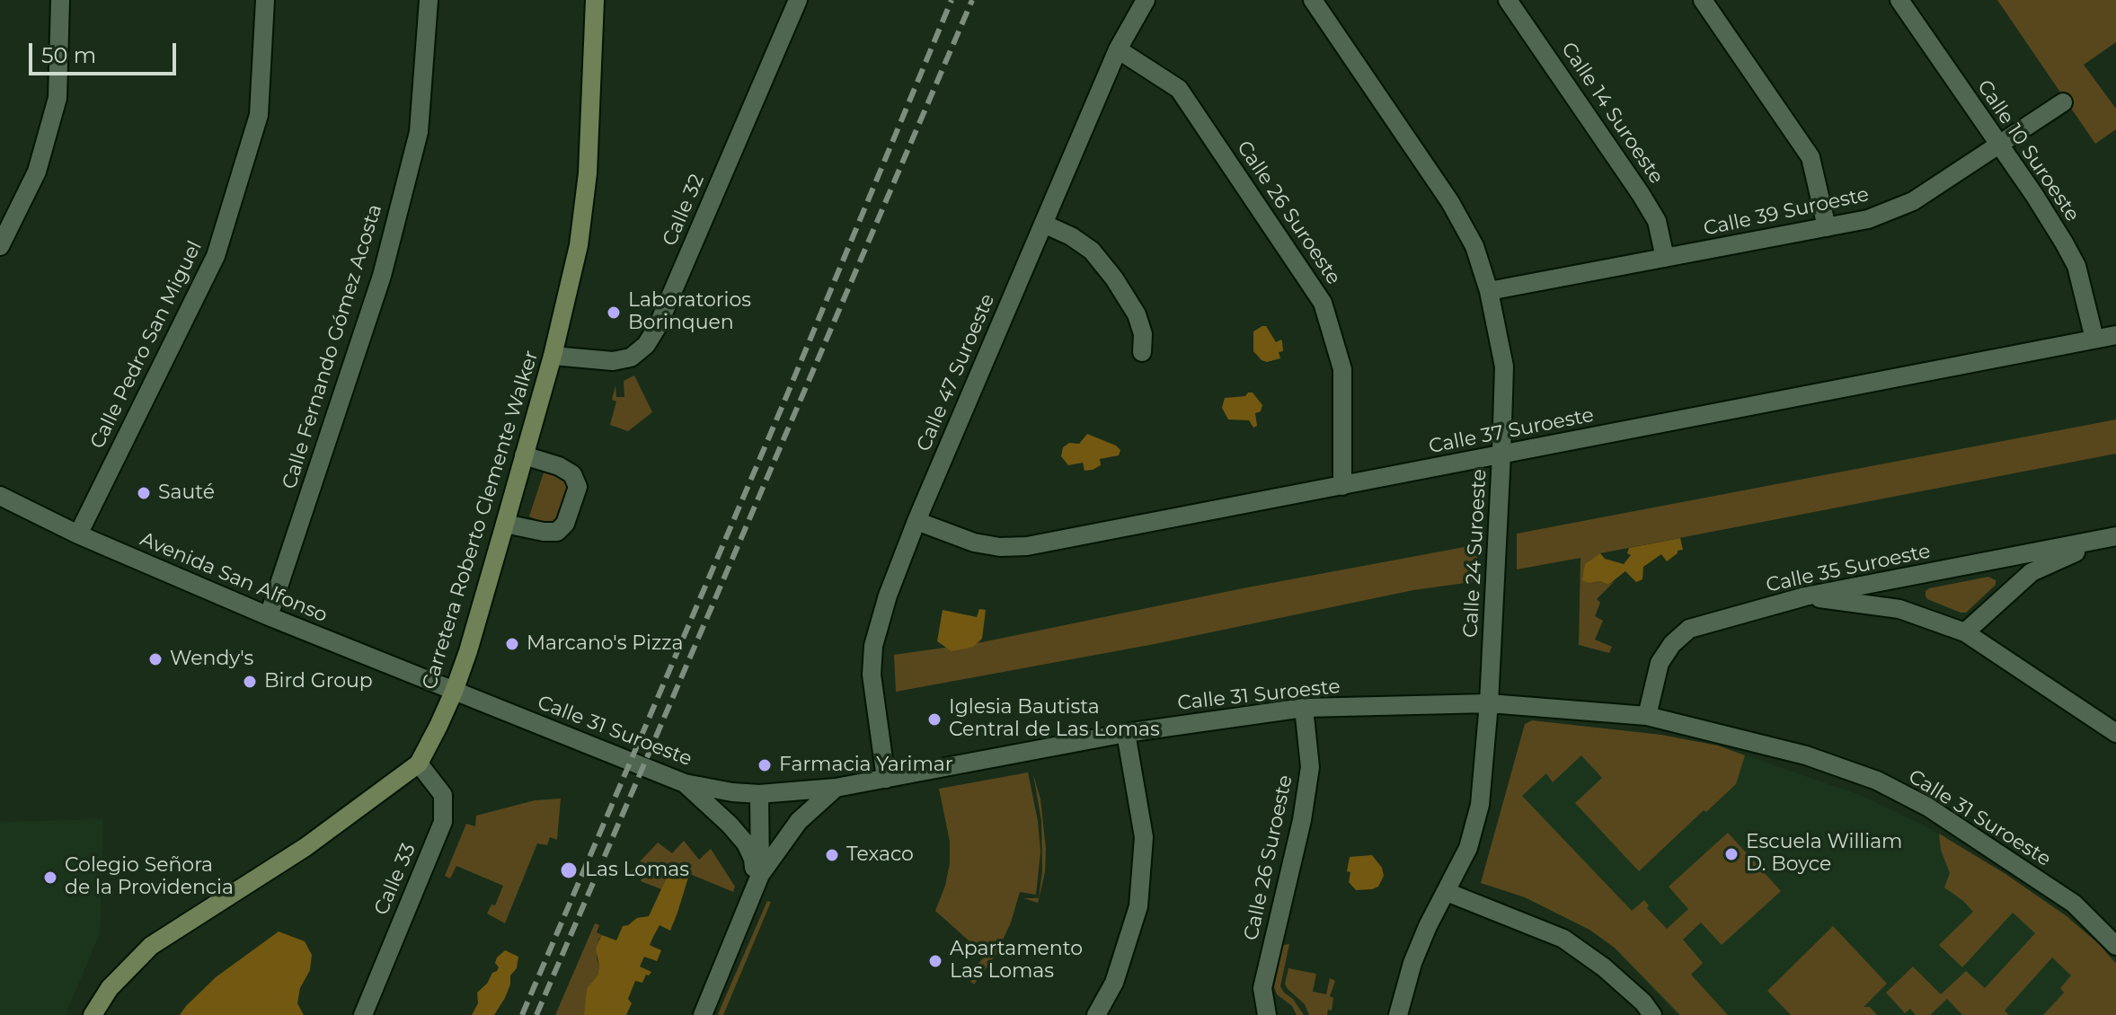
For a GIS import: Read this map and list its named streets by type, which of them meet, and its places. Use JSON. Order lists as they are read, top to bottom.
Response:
{
  "streets": {
    "main road": ["Carretera Roberto Clemente Walker"],
    "street": [
      "Calle 14 Suroeste",
      "Calle 10 Suroeste",
      "Calle 32",
      "Calle 39 Suroeste",
      "Calle 26 Suroeste",
      "Calle Pedro San Miguel",
      "Calle Fernando Gómez Acosta",
      "Calle 47 Suroeste",
      "Calle 37 Suroeste",
      "Calle 24 Suroeste",
      "Calle 35 Suroeste",
      "Avenida San Alfonso",
      "Calle 31 Suroeste",
      "Calle 33"
    ]
  },
  "crossings": [
    ["Calle 14 Suroeste", "Calle 39 Suroeste"],
    ["Calle 10 Suroeste", "Calle 39 Suroeste"],
    ["Calle 10 Suroeste", "Calle 37 Suroeste"],
    ["Calle 32", "Carretera Roberto Clemente Walker"],
    ["Calle 39 Suroeste", "Calle 24 Suroeste"],
    ["Calle 26 Suroeste", "Calle 47 Suroeste"],
    ["Calle 26 Suroeste", "Calle 37 Suroeste"],
    ["Calle 26 Suroeste", "Calle 31 Suroeste"],
    ["Calle Pedro San Miguel", "Avenida San Alfonso"],
    ["Calle Fernando Gómez Acosta", "Avenida San Alfonso"],
    ["Calle 47 Suroeste", "Calle 37 Suroeste"],
    ["Calle 47 Suroeste", "Calle 31 Suroeste"],
    ["Calle 37 Suroeste", "Calle 24 Suroeste"],
    ["Carretera Roberto Clemente Walker", "Avenida San Alfonso"],
    ["Carretera Roberto Clemente Walker", "Calle 31 Suroeste"],
    ["Carretera Roberto Clemente Walker", "Calle 33"],
    ["Calle 24 Suroeste", "Calle 31 Suroeste"],
    ["Calle 35 Suroeste", "Calle 31 Suroeste"],
    ["Avenida San Alfonso", "Calle 31 Suroeste"]
  ],
  "places": [
    "Laboratorios Borinquen",
    "Sauté",
    "Marcano's Pizza",
    "Wendy's",
    "Bird Group",
    "Iglesia Bautista Central de Las Lomas",
    "Farmacia Yarimar",
    "Escuela William D. Boyce",
    "Texaco",
    "Las Lomas",
    "Colegio Señora de la Providencia",
    "Apartamento Las Lomas"
  ],
  "scale_bar": "50 m"
}
